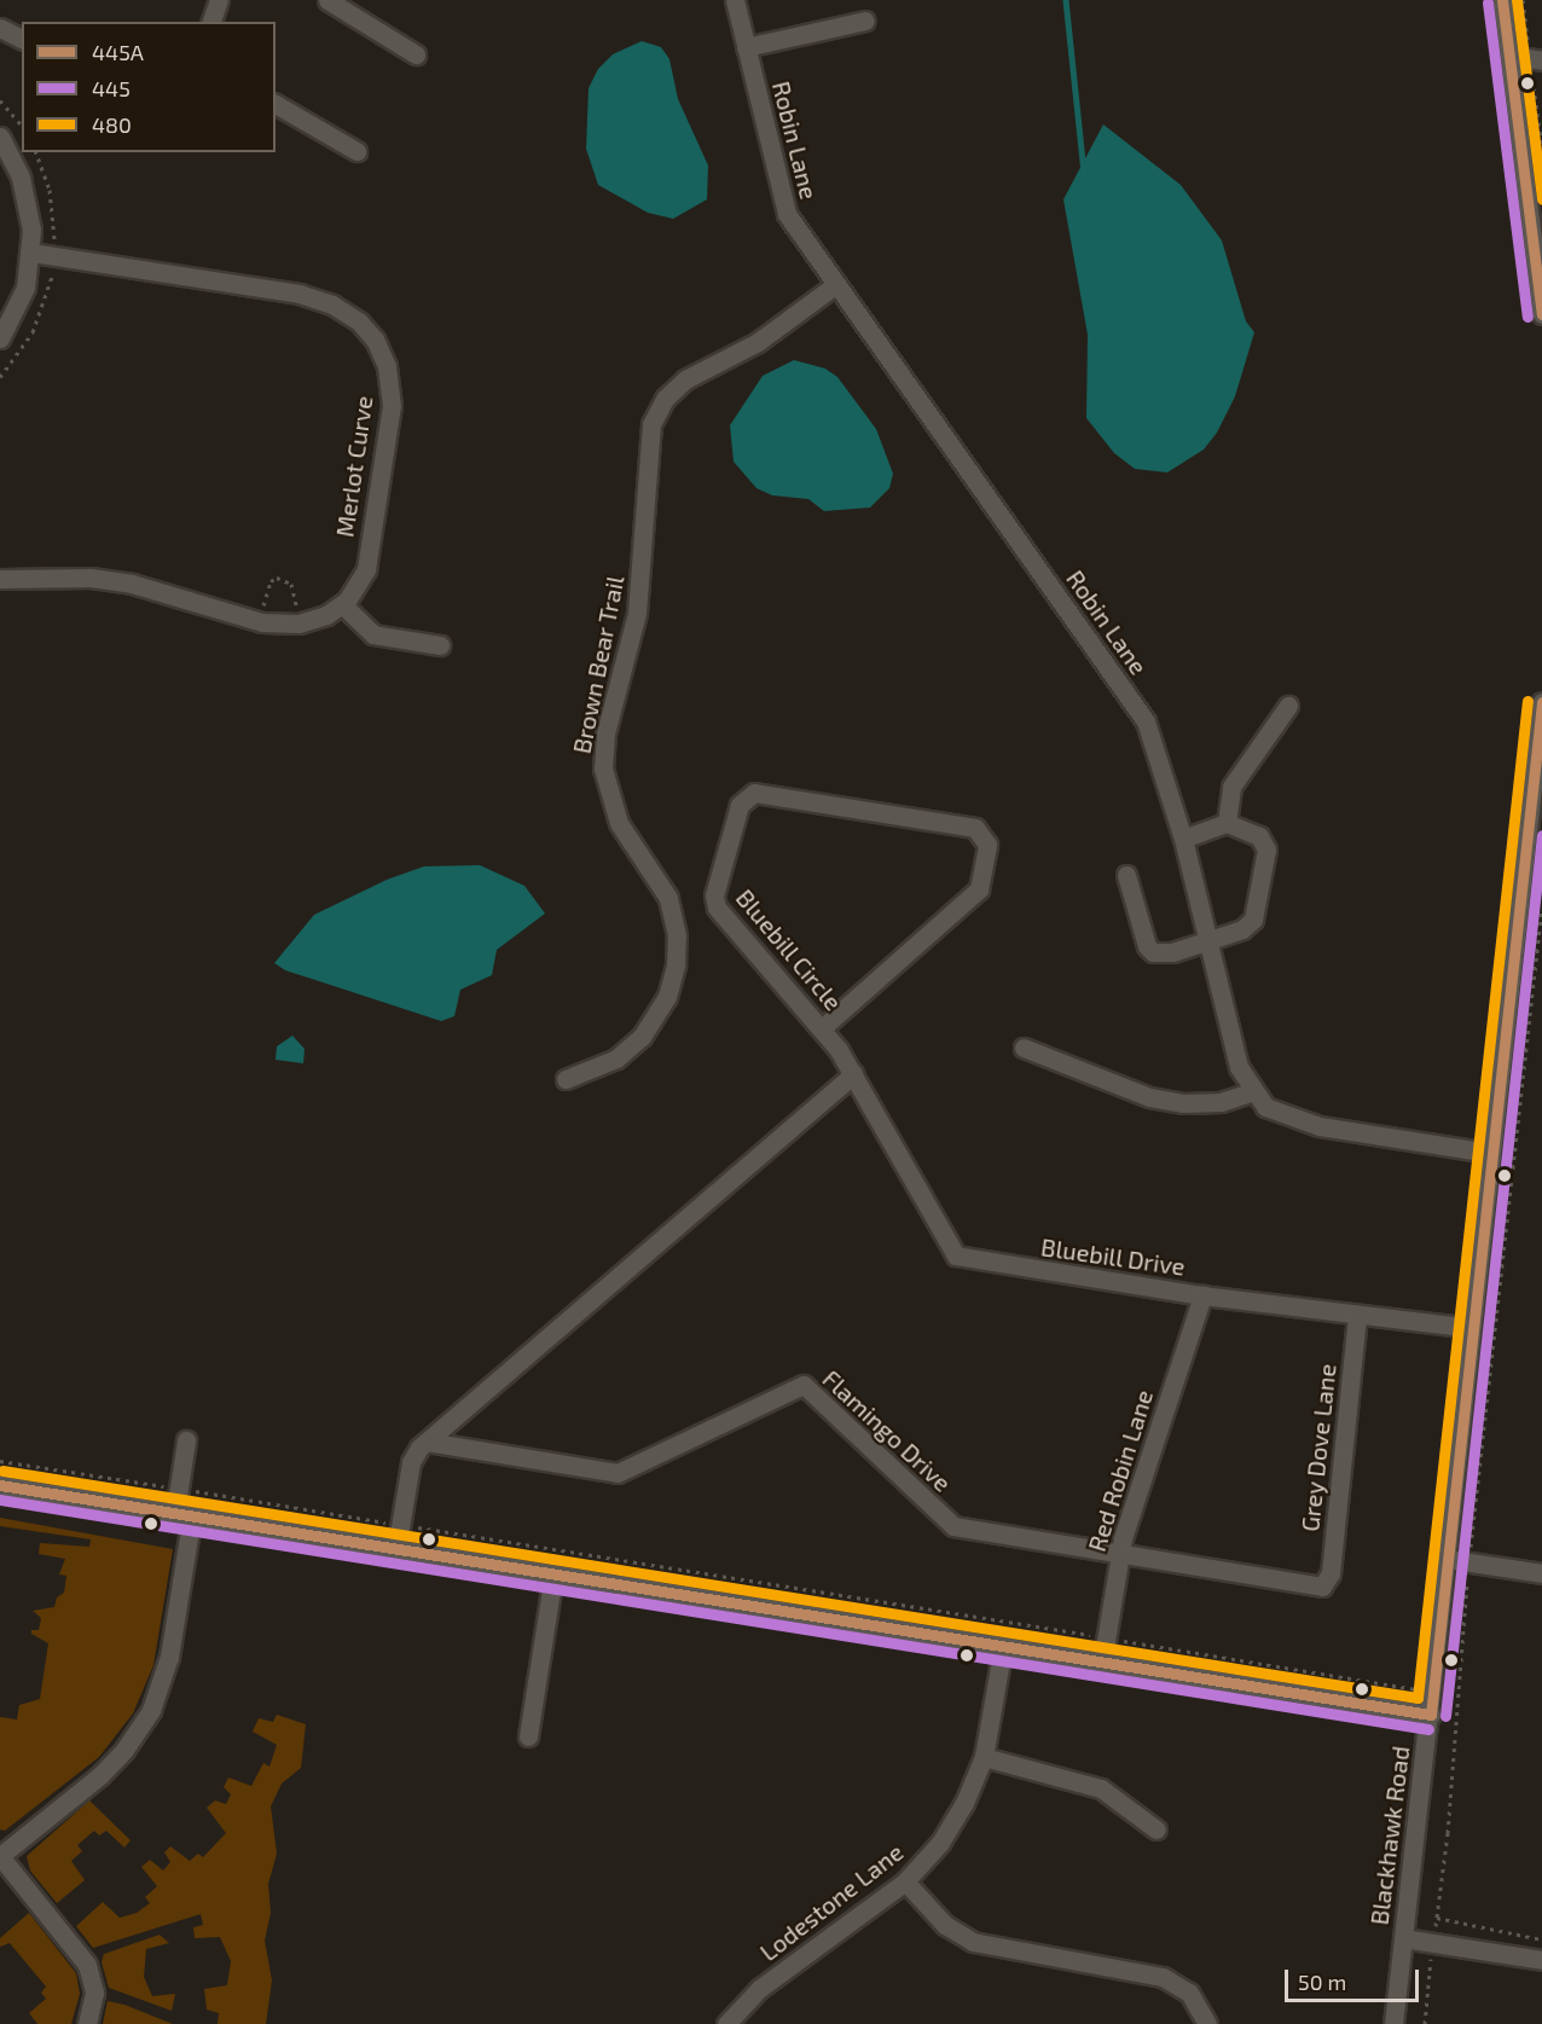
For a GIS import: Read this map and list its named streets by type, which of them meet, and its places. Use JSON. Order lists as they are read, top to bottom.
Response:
{
  "streets": {
    "street": [
      "Robin Lane",
      "Merlot Curve",
      "Brown Bear Trail",
      "Bluebill Circle",
      "Bluebill Drive",
      "Flamingo Drive",
      "Grey Dove Lane",
      "Red Robin Lane",
      "Blackhawk Road",
      "Lodestone Lane"
    ]
  },
  "crossings": [
    ["Robin Lane", "Brown Bear Trail"],
    ["Robin Lane", "Blackhawk Road"],
    ["Bluebill Circle", "Bluebill Drive"],
    ["Bluebill Drive", "Grey Dove Lane"],
    ["Bluebill Drive", "Red Robin Lane"],
    ["Bluebill Drive", "Blackhawk Road"],
    ["Flamingo Drive", "Grey Dove Lane"],
    ["Flamingo Drive", "Red Robin Lane"]
  ],
  "lines": ["transit line 445A", "transit line 480", "transit line 445"],
  "legend": ["445A", "445", "480"],
  "scale_bar": "50 m"
}
